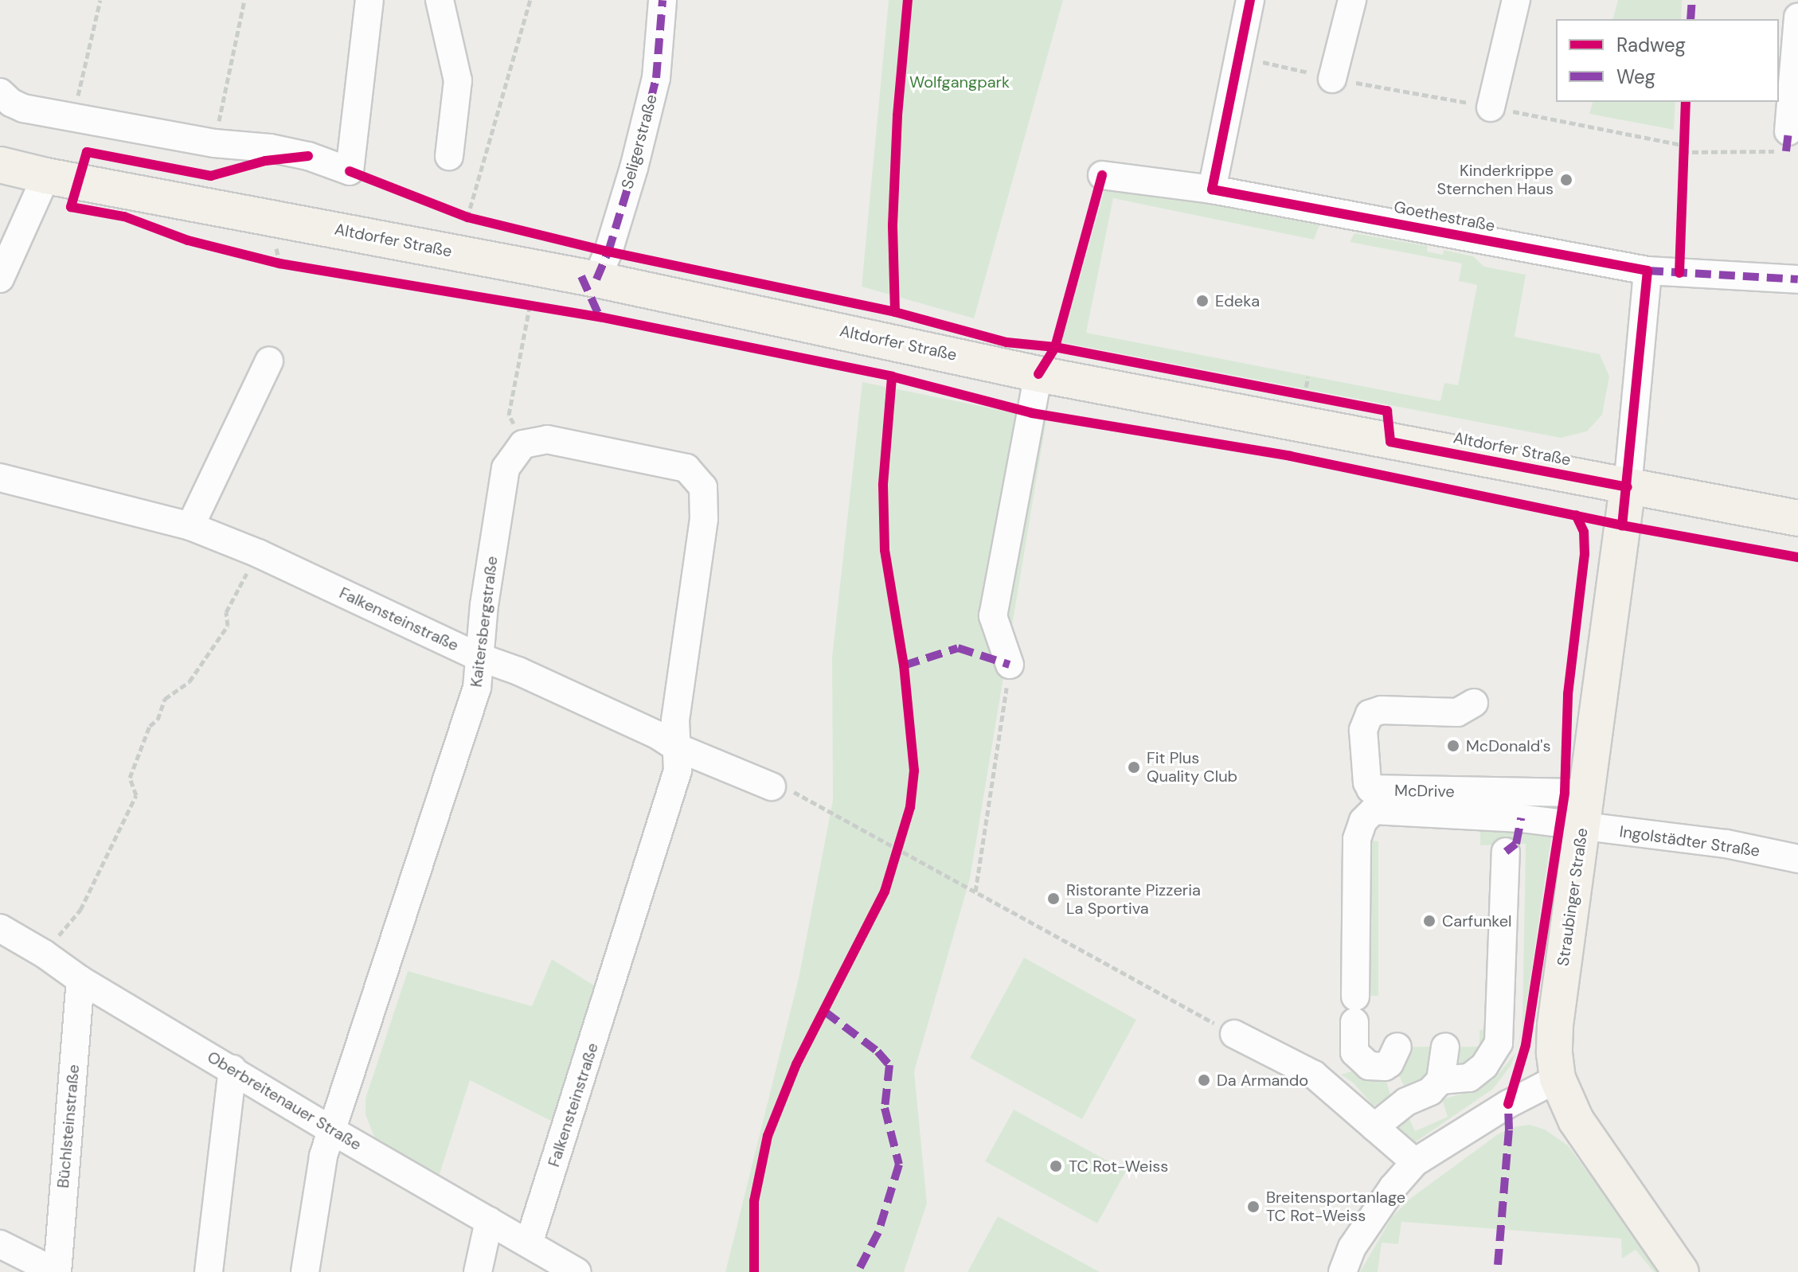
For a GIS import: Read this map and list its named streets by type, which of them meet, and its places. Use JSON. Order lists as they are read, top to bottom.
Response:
{
  "streets": {
    "main road": ["Altdorfer Straße", "Straubinger Straße"],
    "street": [
      "Seligerstraße",
      "Goethestraße",
      "Falkensteinstraße",
      "Kaitersbergstraße",
      "McDrive",
      "Ingolstädter Straße",
      "Oberbreitenauer Straße",
      "Büchlsteinstraße"
    ]
  },
  "crossings": [
    ["Seligerstraße", "Altdorfer Straße"],
    ["Altdorfer Straße", "Straubinger Straße"],
    ["Falkensteinstraße", "Kaitersbergstraße"],
    ["Falkensteinstraße", "Oberbreitenauer Straße"],
    ["Kaitersbergstraße", "Oberbreitenauer Straße"],
    ["McDrive", "Straubinger Straße"],
    ["Ingolstädter Straße", "Straubinger Straße"],
    ["Oberbreitenauer Straße", "Büchlsteinstraße"]
  ],
  "parks": ["Wolfgangpark"],
  "places": [
    "Kinderkrippe Sternchen Haus",
    "Edeka",
    "McDonald's",
    "Fit Plus Quality Club",
    "Ristorante Pizzeria La Sportiva",
    "Carfunkel",
    "Da Armando",
    "TC Rot-Weiss",
    "Breitensportanlage TC Rot-Weiss"
  ],
  "legend": ["Radweg", "Weg"]
}
